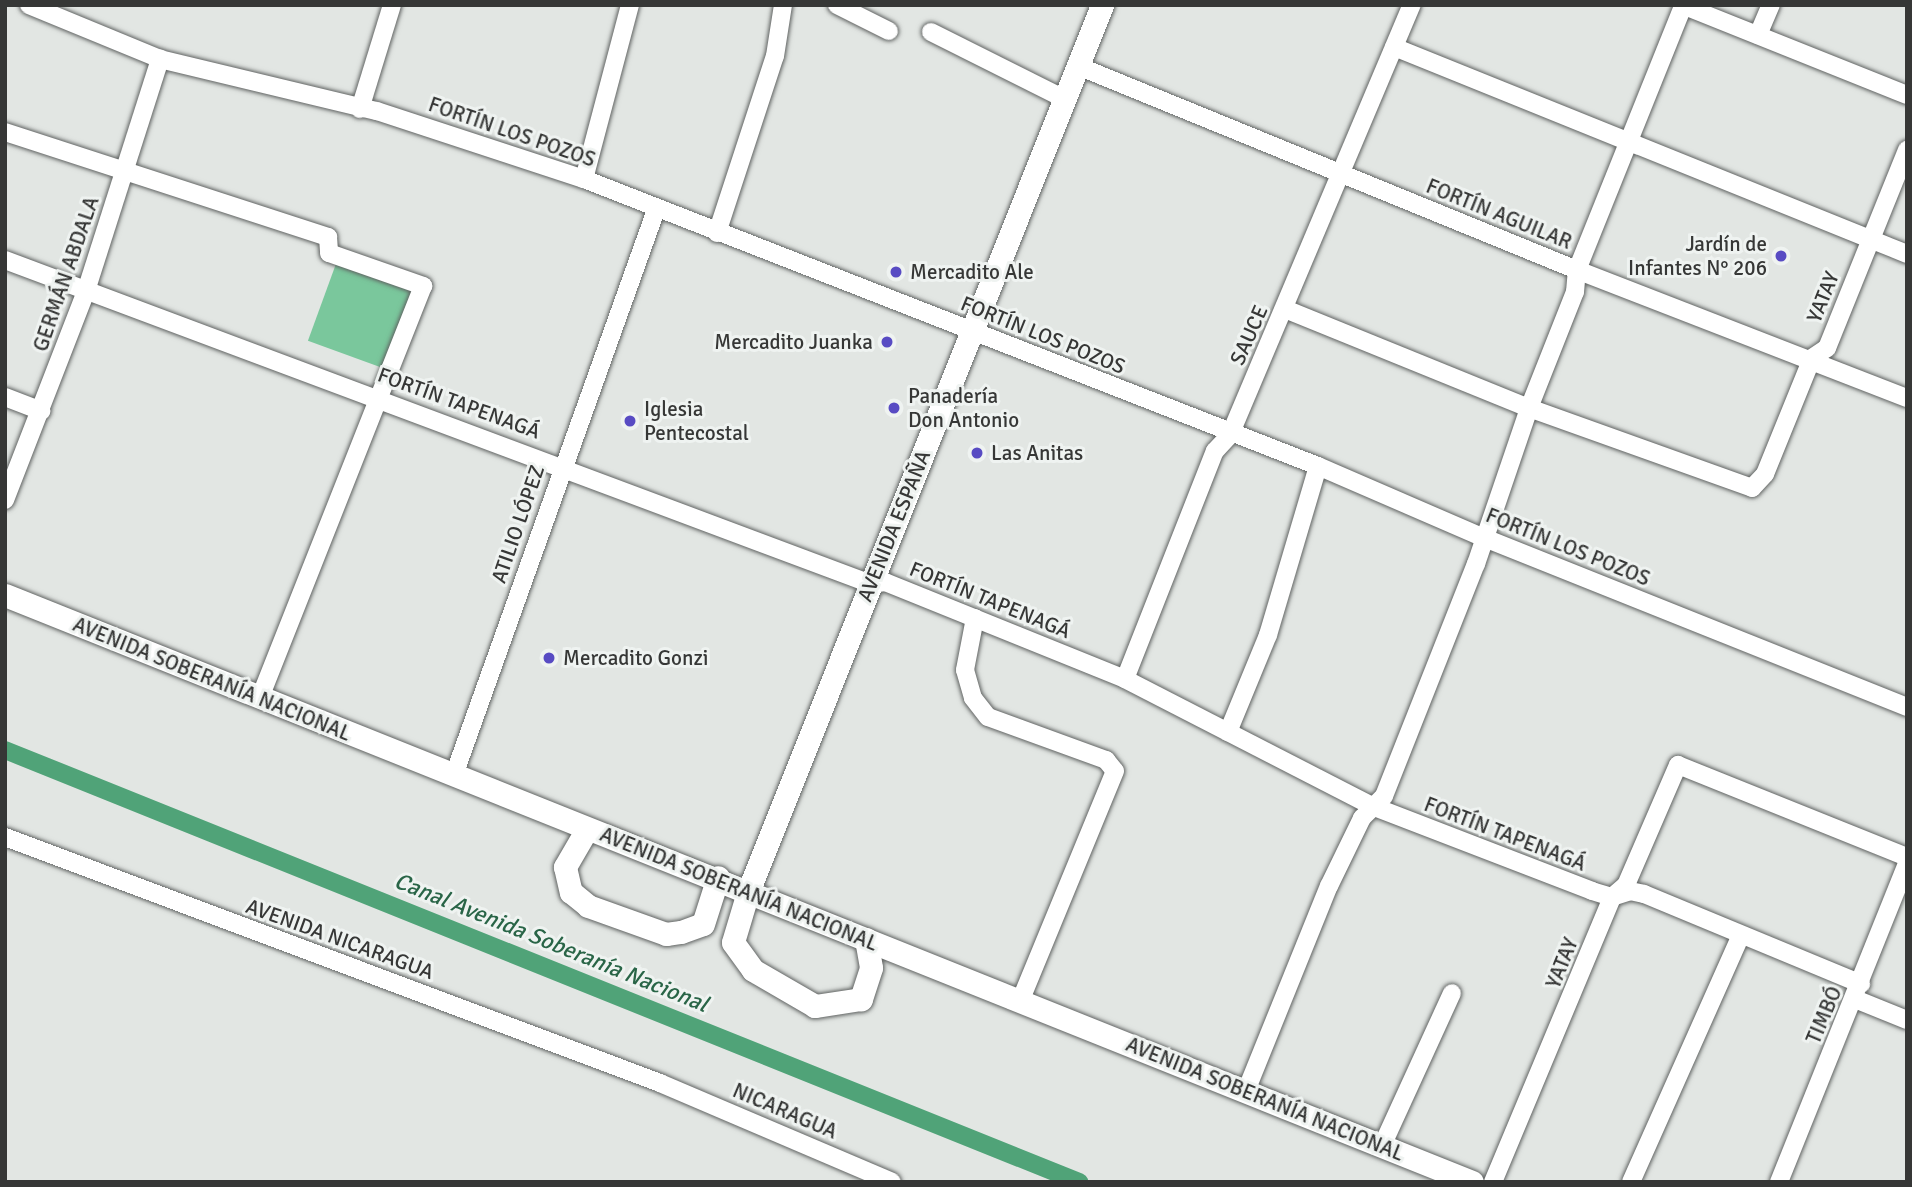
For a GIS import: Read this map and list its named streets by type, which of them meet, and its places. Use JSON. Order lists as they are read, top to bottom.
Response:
{
  "streets": {
    "main road": ["AVENIDA ESPAÑA", "AVENIDA SOBERANÍA NACIONAL"],
    "street": [
      "FORTÍN LOS POZOS",
      "FORTÍN AGUILAR",
      "GERMÁN ABDALA",
      "YATAY",
      "SAUCE",
      "FORTÍN TAPENAGÁ",
      "ATILIO LÓPEZ",
      "AVENIDA NICARAGUA",
      "TIMBÓ",
      "NICARAGUA"
    ]
  },
  "crossings": [
    ["FORTÍN LOS POZOS", "GERMÁN ABDALA"],
    ["FORTÍN LOS POZOS", "SAUCE"],
    ["FORTÍN LOS POZOS", "ATILIO LÓPEZ"],
    ["FORTÍN LOS POZOS", "AVENIDA ESPAÑA"],
    ["FORTÍN AGUILAR", "YATAY"],
    ["FORTÍN AGUILAR", "SAUCE"],
    ["FORTÍN AGUILAR", "AVENIDA ESPAÑA"],
    ["GERMÁN ABDALA", "FORTÍN TAPENAGÁ"],
    ["YATAY", "FORTÍN TAPENAGÁ"],
    ["SAUCE", "FORTÍN TAPENAGÁ"],
    ["FORTÍN TAPENAGÁ", "ATILIO LÓPEZ"],
    ["FORTÍN TAPENAGÁ", "AVENIDA ESPAÑA"],
    ["FORTÍN TAPENAGÁ", "TIMBÓ"],
    ["ATILIO LÓPEZ", "AVENIDA SOBERANÍA NACIONAL"],
    ["AVENIDA ESPAÑA", "AVENIDA SOBERANÍA NACIONAL"],
    ["AVENIDA NICARAGUA", "NICARAGUA"]
  ],
  "water": ["Canal Avenida Soberanía Nacional"],
  "places": [
    "Jardín de Infantes N° 206",
    "Mercadito Ale",
    "Mercadito Juanka",
    "Panadería Don Antonio",
    "Iglesia Pentecostal",
    "Las Anitas",
    "Mercadito Gonzi"
  ]
}
